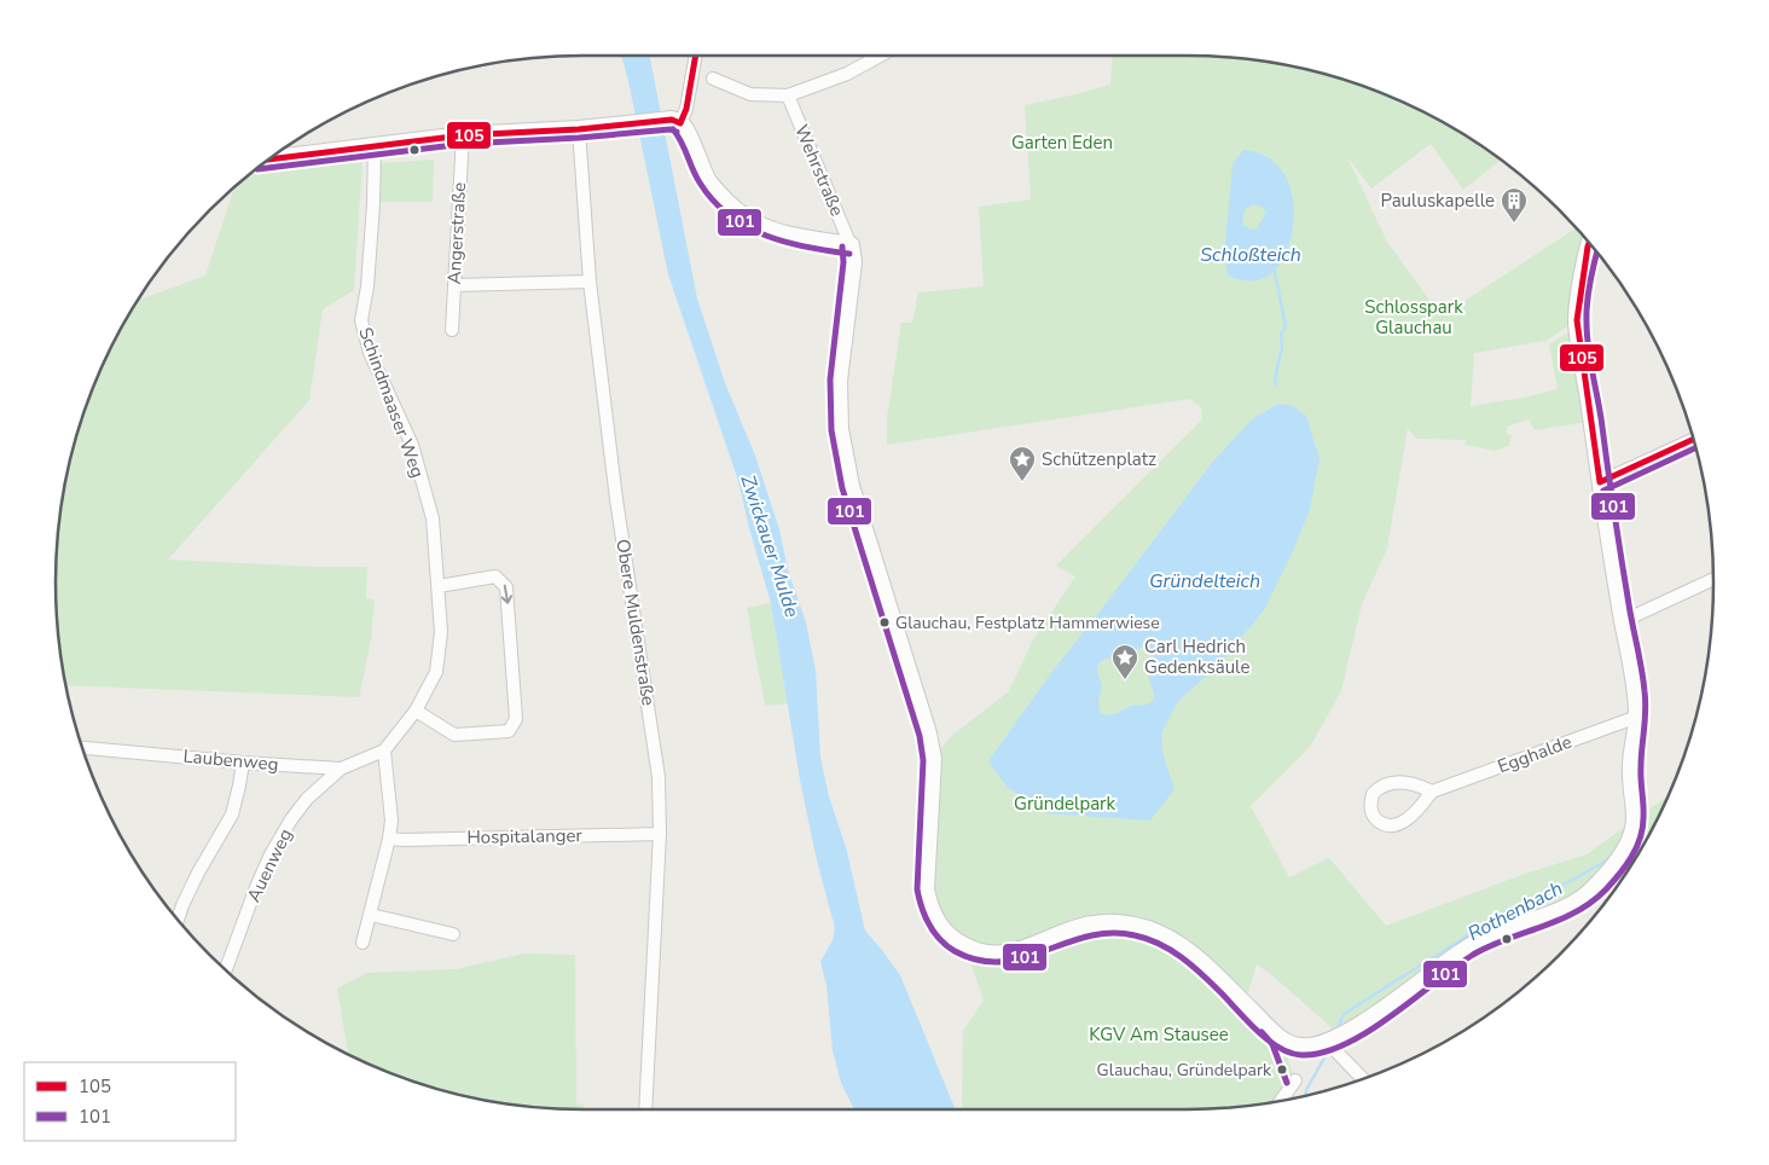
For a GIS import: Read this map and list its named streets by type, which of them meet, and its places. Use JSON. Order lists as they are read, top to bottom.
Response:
{
  "streets": {
    "street": [
      "Wehrstraße",
      "Angerstraße",
      "Schindmaaser Weg",
      "Obere Muldenstraße",
      "Egghalde",
      "Laubenweg",
      "Hospitalanger",
      "Auenweg"
    ]
  },
  "crossings": [
    ["Schindmaaser Weg", "Laubenweg"],
    ["Obere Muldenstraße", "Hospitalanger"],
    ["Laubenweg", "Auenweg"]
  ],
  "water": [
    "Schloßteich",
    "Zwickauer Mulde",
    "Gründelteich",
    "Rothenbach"
  ],
  "parks": [
    "Garten Eden",
    "Schlosspark Glauchau",
    "Gründelpark",
    "KGV Am Stausee"
  ],
  "places": {
    "building": ["Pauluskapelle"],
    "place": ["Schützenplatz", "Carl Hedrich Gedenksäule"],
    "other": ["Glauchau, Festplatz Hammerwiese", "Glauchau, Gründelpark"]
  },
  "lines": ["transit line 105", "transit line 101"],
  "legend": ["105", "101"]
}
